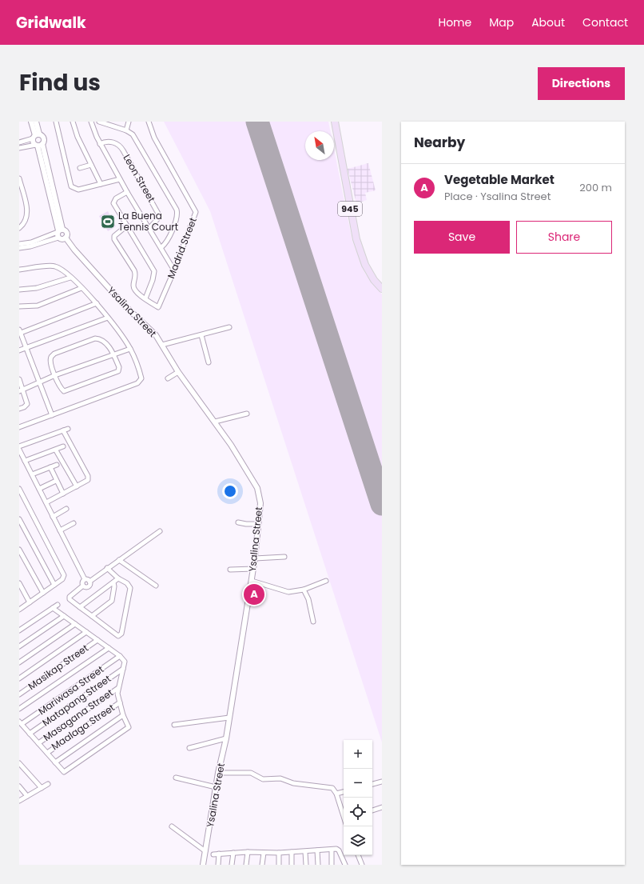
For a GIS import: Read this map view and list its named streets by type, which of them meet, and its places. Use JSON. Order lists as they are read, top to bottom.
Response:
{
  "streets": {
    "main road": ["945"],
    "street": [
      "Leon Street",
      "Madrid Street",
      "Ysalina Street",
      "Masikap Street",
      "Mariwasa Street",
      "Matapang Street",
      "Masagana Street",
      "Maalaga Street"
    ]
  },
  "places": {
    "sports": ["La Buena Tennis Court"]
  },
  "north": "top left",
  "page": {
    "header": "Gridwalk",
    "nav": [
      "Home",
      "Map",
      "About",
      "Contact"
    ],
    "title": "Find us",
    "buttons": [
      "Directions",
      ["Save", "Share"]
    ],
    "heading": "Nearby",
    "list": [
      {
        "mark": "A",
        "name": "Vegetable Market",
        "note": "Place · Ysalina Street",
        "value": "200 m"
      }
    ],
    "pins": "A",
    "map_buttons": ["+", "−"]
  }
}
